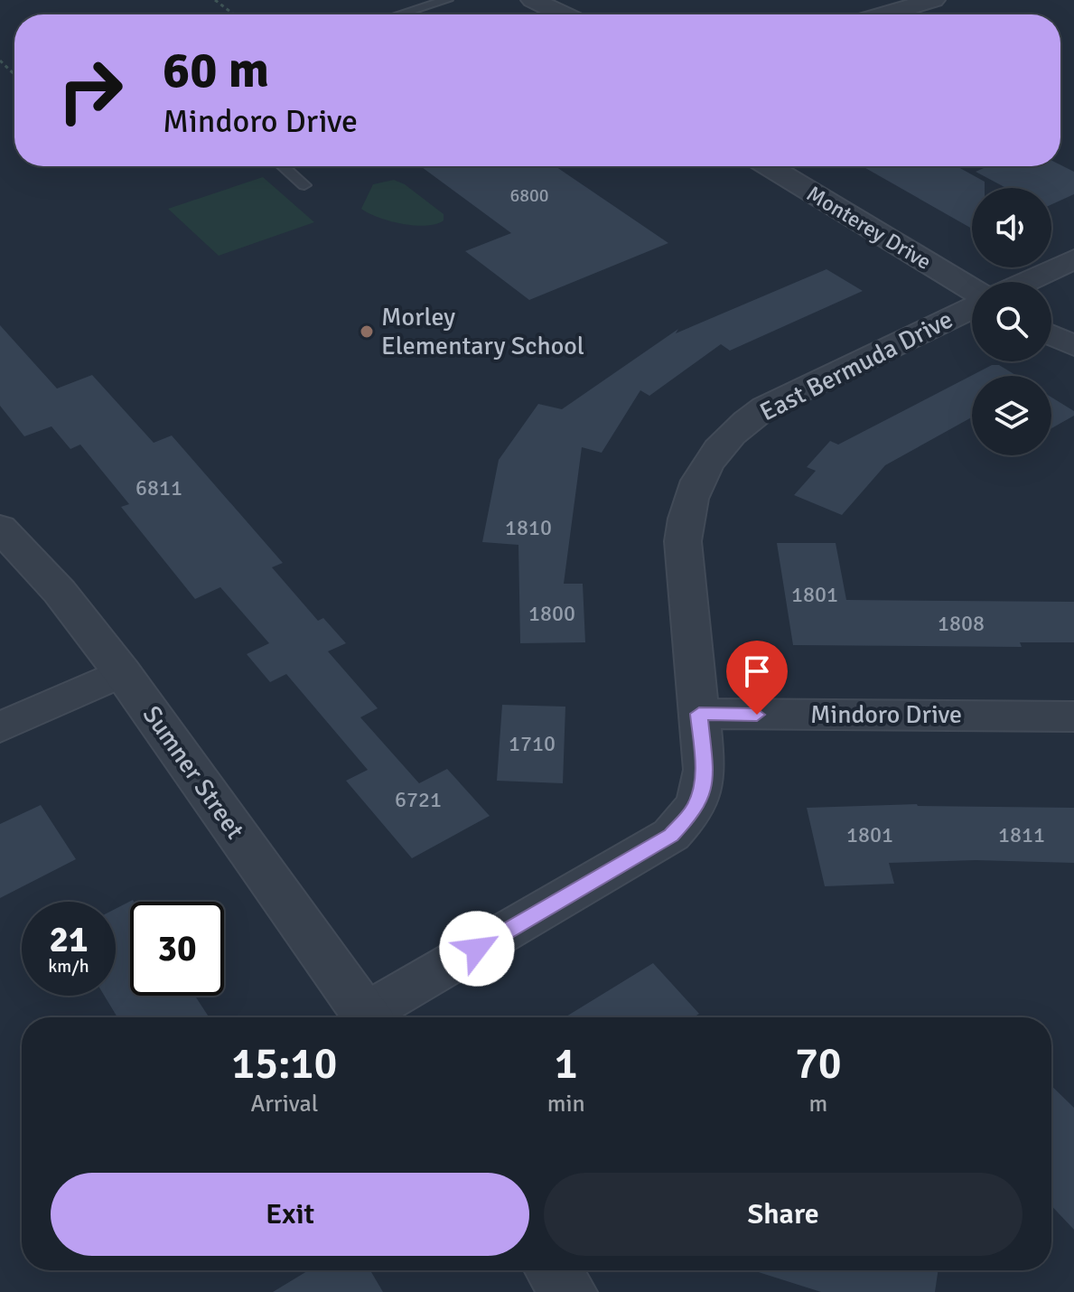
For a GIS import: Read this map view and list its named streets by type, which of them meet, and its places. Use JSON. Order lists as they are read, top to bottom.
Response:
{
  "streets": {
    "street": [
      "Monterey Drive",
      "East Bermuda Drive",
      "Mindoro Drive",
      "Sumner Street"
    ]
  },
  "crossings": [
    ["East Bermuda Drive", "Mindoro Drive"]
  ],
  "places": ["Morley Elementary School"],
  "house_numbers": [
    "6800",
    "6811",
    "1810",
    "1801",
    "1800",
    "1808",
    "1710",
    "6721",
    "1801",
    "1811"
  ],
  "page": {
    "turn": ["60 m", "Mindoro Drive"],
    "speed": "21 km/h",
    "limit": "30",
    "eta": [
      "15:10",
      "Arrival",
      "1",
      "min",
      "70",
      "m"
    ],
    "buttons": ["Exit", "Share"]
  }
}
